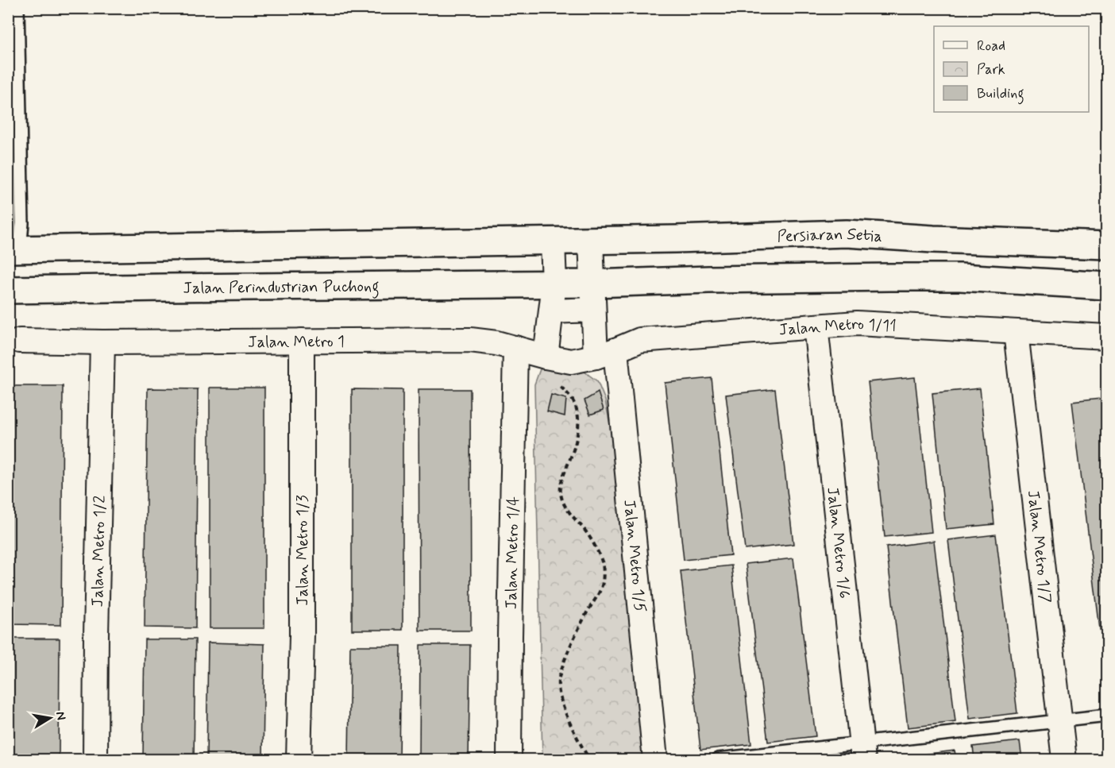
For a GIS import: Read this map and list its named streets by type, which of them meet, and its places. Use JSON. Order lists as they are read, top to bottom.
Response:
{
  "streets": {
    "street": [
      "Persiaran Setia",
      "Jalan Perindustrian Puchong",
      "Jalan Metro 1/11",
      "Jalan Metro 1",
      "Jalan Metro 1/6",
      "Jalan Metro 1/7",
      "Jalan Metro 1/3",
      "Jalan Metro 1/2",
      "Jalan Metro 1/4",
      "Jalan Metro 1/5"
    ]
  },
  "crossings": [
    ["Persiaran Setia", "Jalan Metro 1/5"],
    ["Jalan Metro 1/11", "Jalan Metro 1"],
    ["Jalan Metro 1/11", "Jalan Metro 1/6"],
    ["Jalan Metro 1/11", "Jalan Metro 1/7"],
    ["Jalan Metro 1/11", "Jalan Metro 1/5"],
    ["Jalan Metro 1", "Jalan Metro 1/3"],
    ["Jalan Metro 1", "Jalan Metro 1/2"],
    ["Jalan Metro 1", "Jalan Metro 1/4"]
  ],
  "legend": ["Road", "Park", "Building"],
  "north": "right"
}
